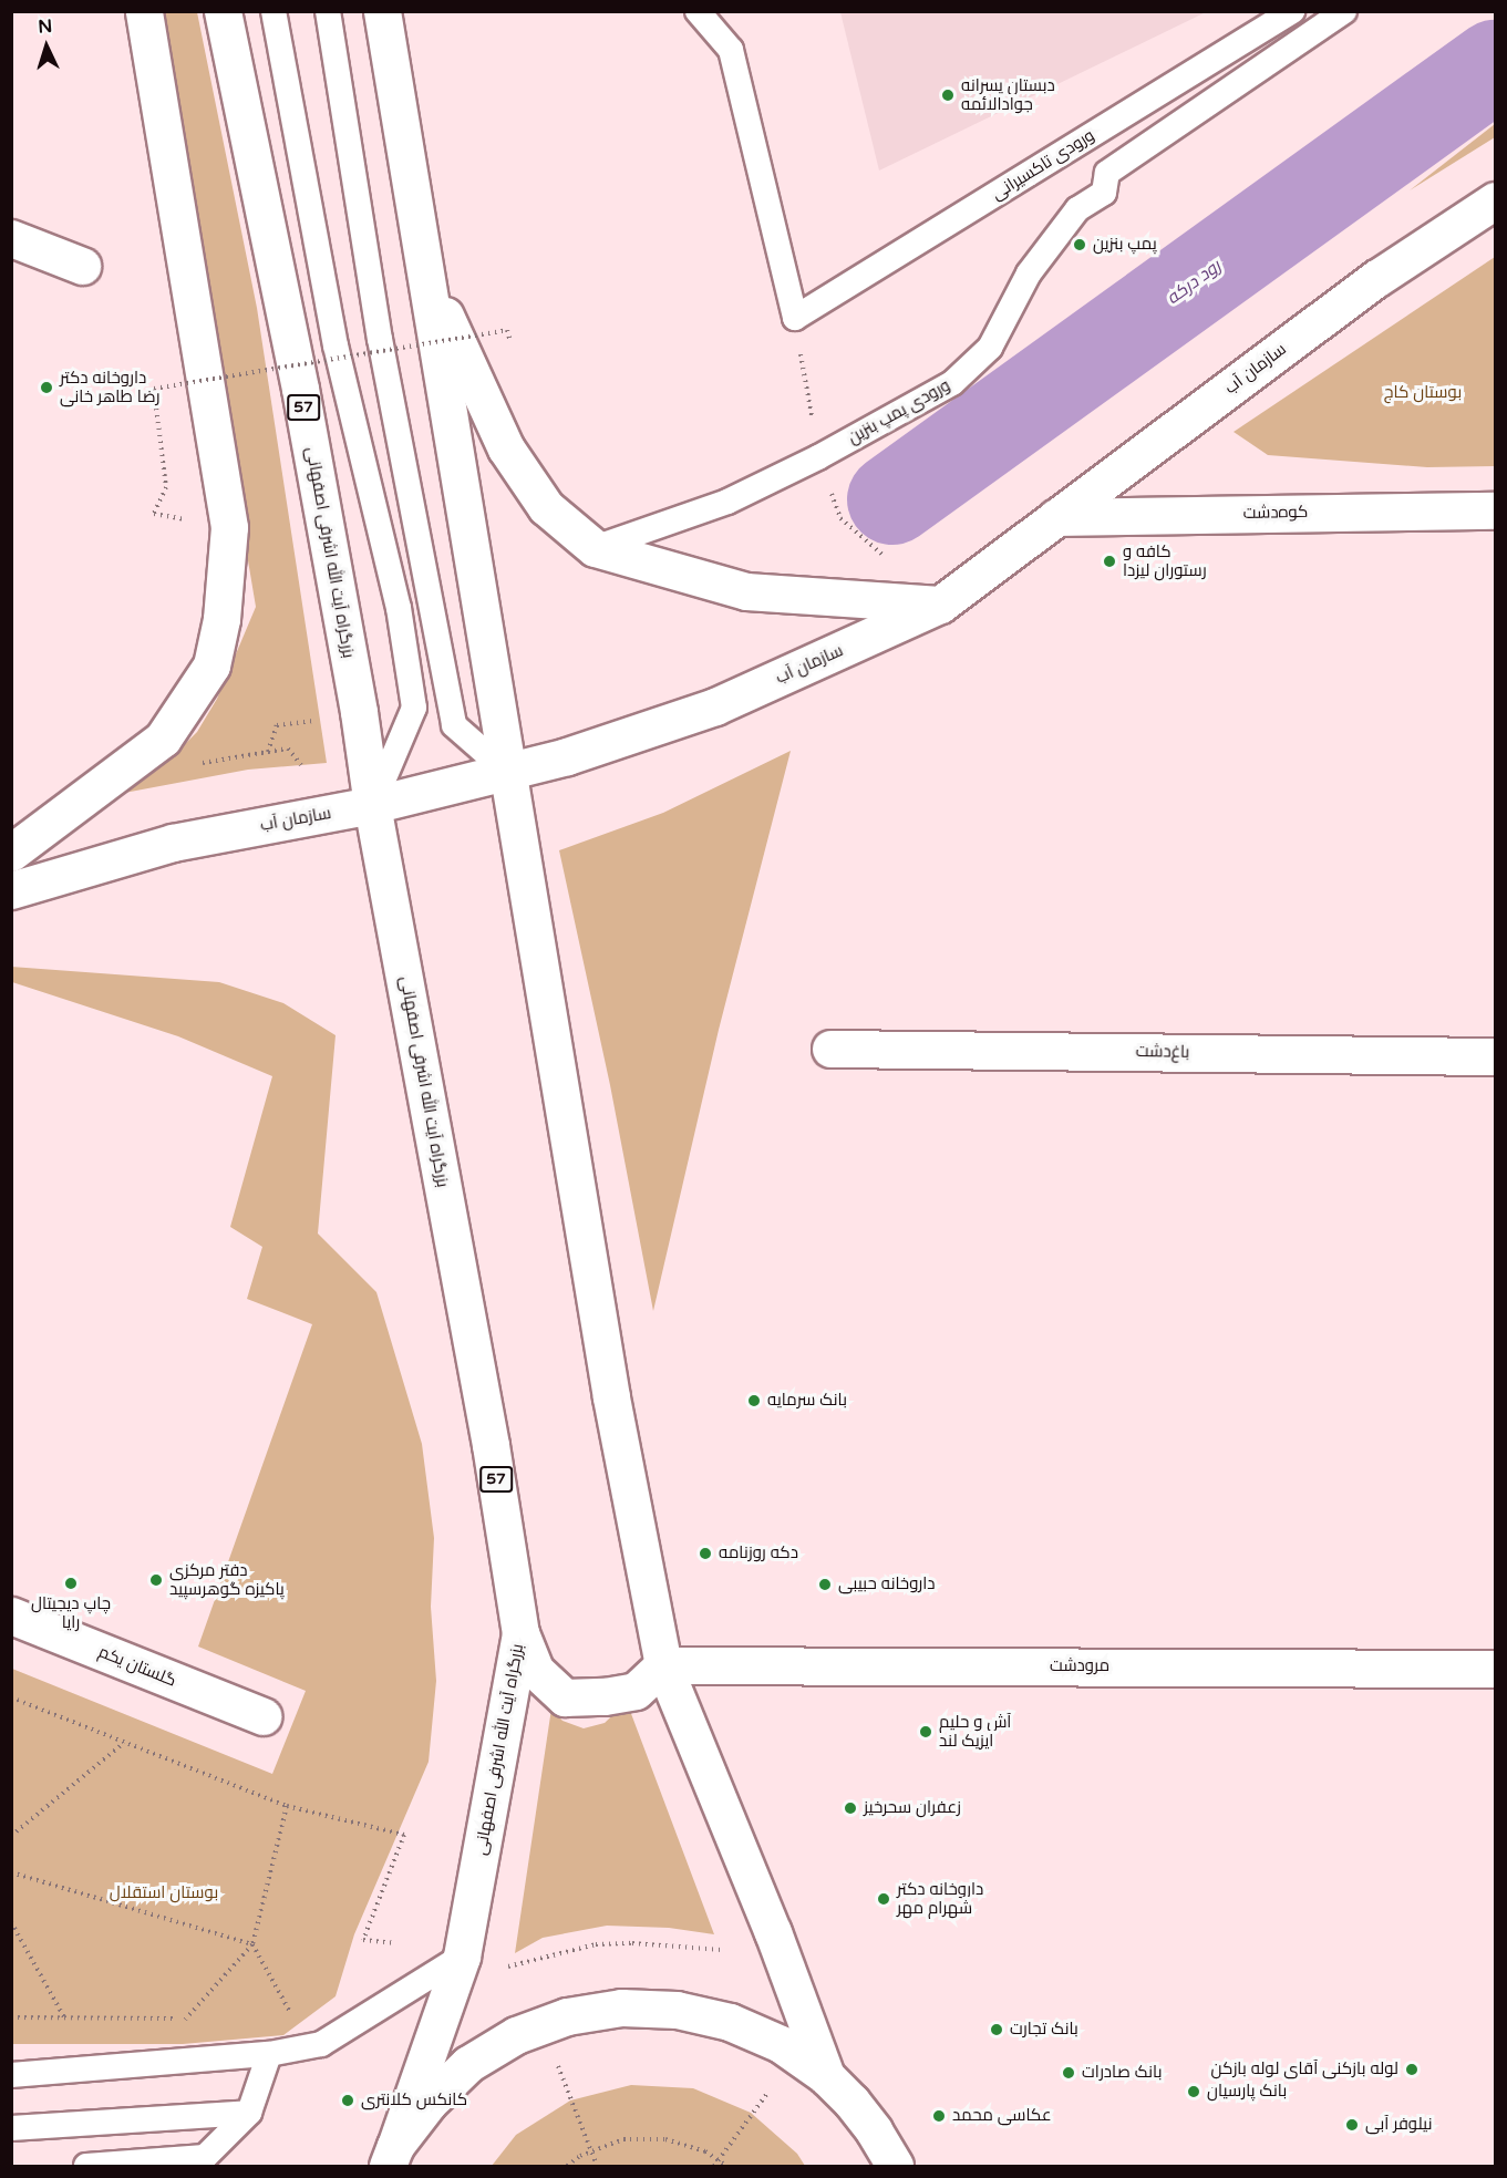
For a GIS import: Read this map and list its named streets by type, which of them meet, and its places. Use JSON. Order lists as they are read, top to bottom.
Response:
{
  "streets": {
    "main road": [
      "سازمان آب",
      "57",
      "کوه‌دشت",
      "بزرگراه آیت الله اشرفی اصفهانی",
      "باغ‌دشت",
      "گلستان یکم",
      "مرودشت"
    ],
    "lane": ["ورودی تاکسیرانی", "ورودی پمپ بنزین"]
  },
  "crossings": [
    ["سازمان آب", "کوه‌دشت"],
    ["سازمان آب", "بزرگراه آیت الله اشرفی اصفهانی"]
  ],
  "water": ["رود درکه"],
  "parks": ["بوستان کاج", "بوستان استقلال"],
  "places": [
    "دبستان پسرانه جوادالائمه",
    "پمپ بنزین",
    "داروخانه دکتر رضا طاهر خانی",
    "کافه و رستوران لیزدا",
    "بانک سرمایه",
    "دکه روزنامه",
    "دفتر مرکزی پاکیزه گوهرسپید",
    "چاپ دیجیتال رایا",
    "داروخانه حبیبی",
    "آش و حلیم ایزیک لند",
    "زعفران سحرخیز",
    "داروخانه دکتر شهرام مهر",
    "بانک تجارت",
    "لوله بازکنی آقای لوله بازکن",
    "بانک صادرات",
    "بانک پارسیان",
    "کانکس کلانتری",
    "عکاسی محمد",
    "نیلوفر آبى"
  ],
  "north": "top"
}
